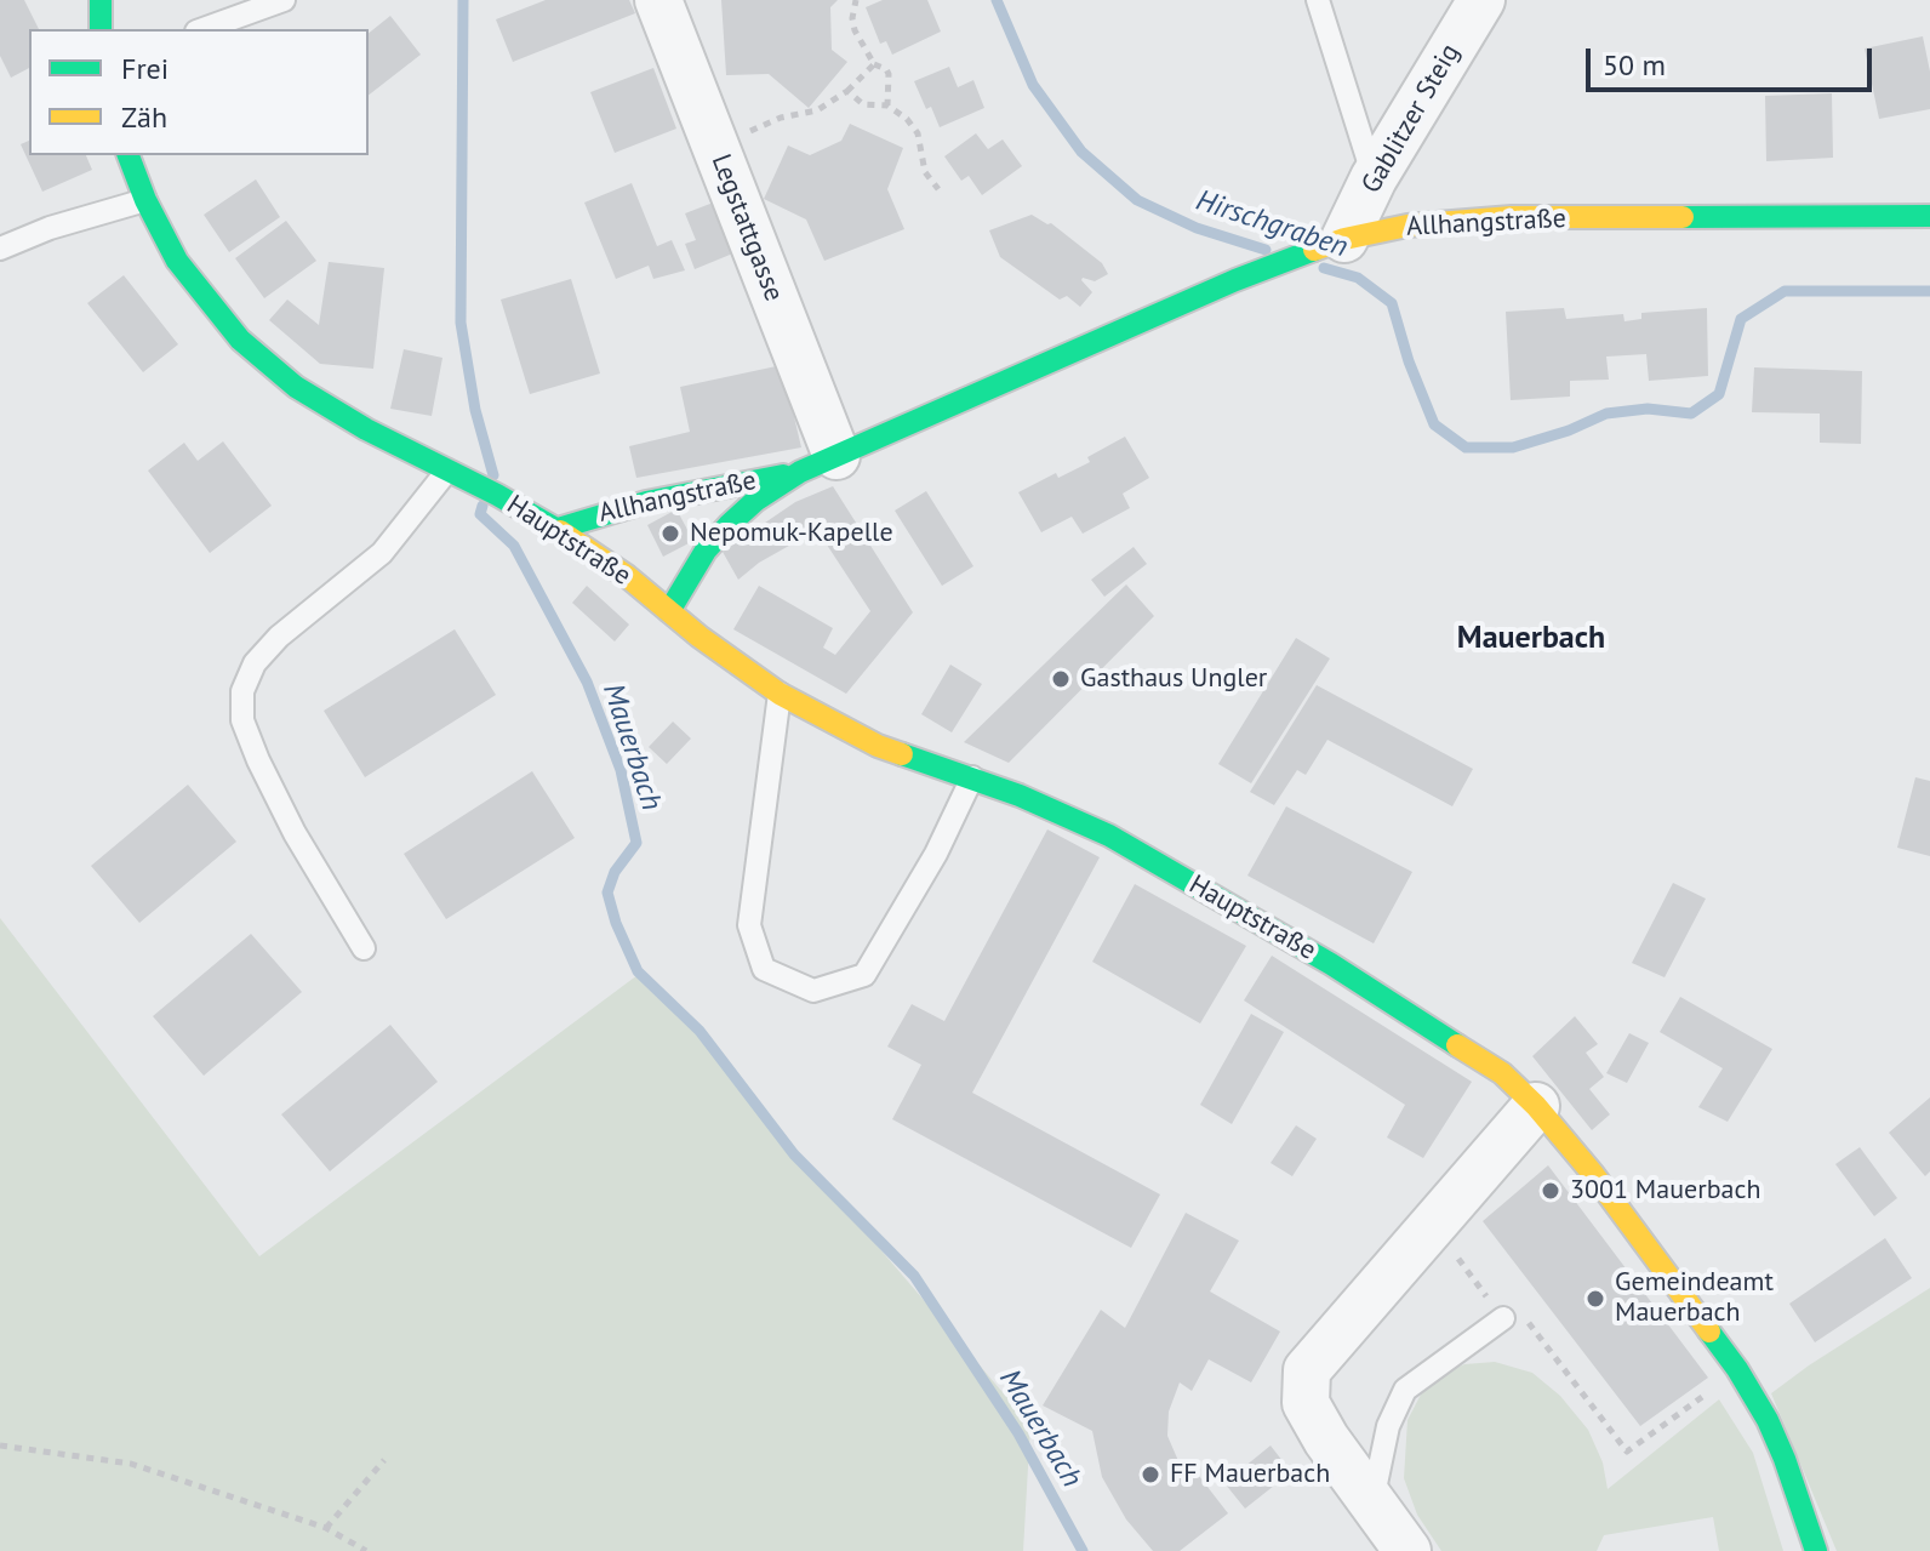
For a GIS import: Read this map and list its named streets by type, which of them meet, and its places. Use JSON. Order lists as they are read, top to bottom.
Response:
{
  "streets": {
    "main road": ["Allhangstraße", "Hauptstraße"],
    "street": ["Gablitzer Steig", "Legstattgasse"]
  },
  "crossings": [
    ["Gablitzer Steig", "Allhangstraße"],
    ["Allhangstraße", "Legstattgasse"],
    ["Allhangstraße", "Hauptstraße"]
  ],
  "districts": ["Mauerbach"],
  "water": ["Hirschgraben", "Mauerbach"],
  "places": [
    "Nepomuk-Kapelle",
    "Gasthaus Ungler",
    "3001 Mauerbach",
    "Gemeindeamt Mauerbach",
    "FF Mauerbach"
  ],
  "legend": ["Frei", "Zäh"],
  "scale_bar": "50 m"
}
